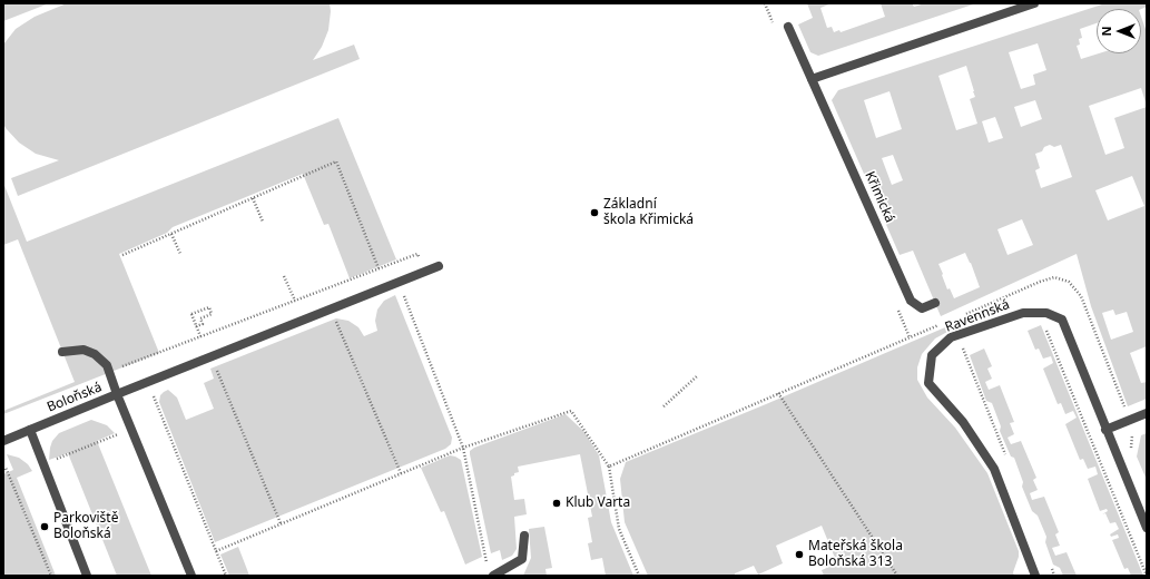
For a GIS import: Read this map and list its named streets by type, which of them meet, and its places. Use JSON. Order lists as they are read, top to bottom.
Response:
{
  "streets": {
    "street": ["Křimická", "Ravennská", "Boloňská"]
  },
  "places": [
    "Základní škola Křimická",
    "Klub Varta",
    "Parkoviště Boloňská",
    "Mateřská škola Boloňská 313"
  ],
  "north": "left"
}
